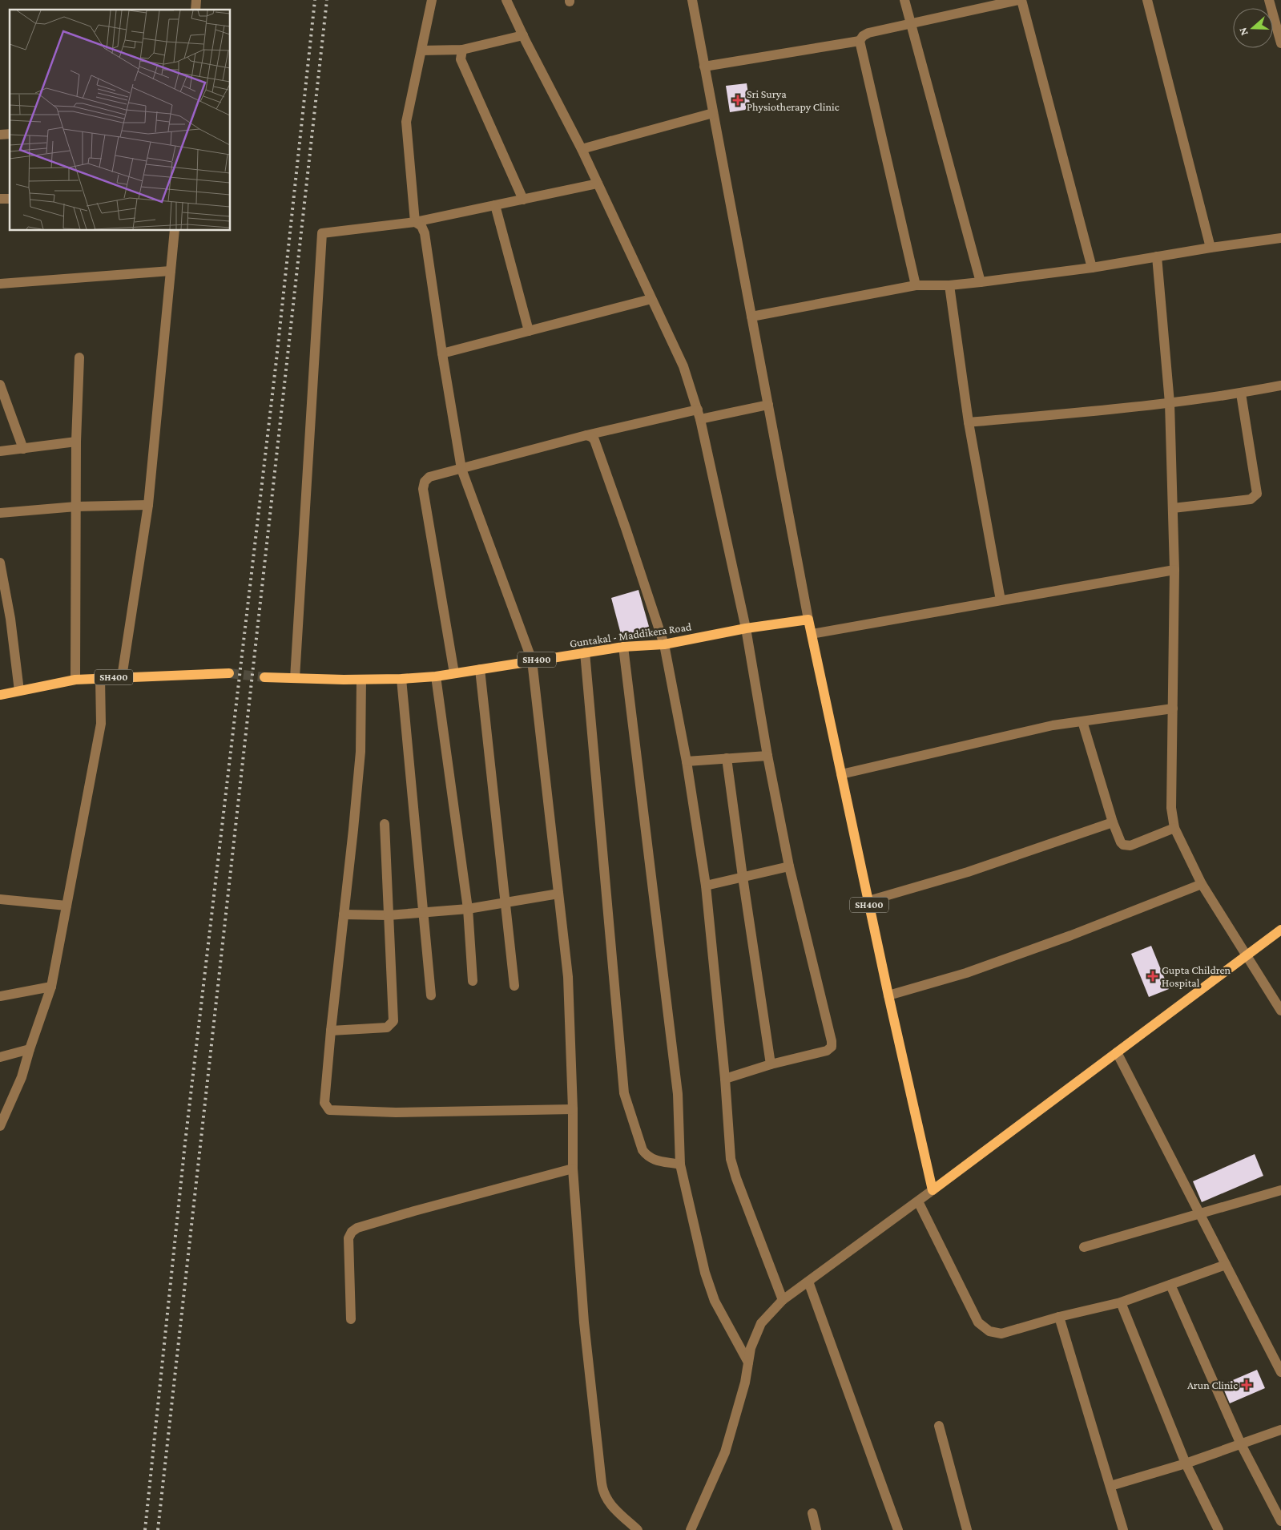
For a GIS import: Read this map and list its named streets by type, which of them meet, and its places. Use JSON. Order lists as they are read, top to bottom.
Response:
{
  "streets": {
    "main road": ["Guntakal - Maddikera Road", "SH400"]
  },
  "crossings": [
    ["Guntakal - Maddikera Road", "SH400"]
  ],
  "places": {
    "health": ["Sri Surya Physiotherapy Clinic", "Gupta Children Hospital", "Arun Clinic"]
  },
  "north": "left"
}
